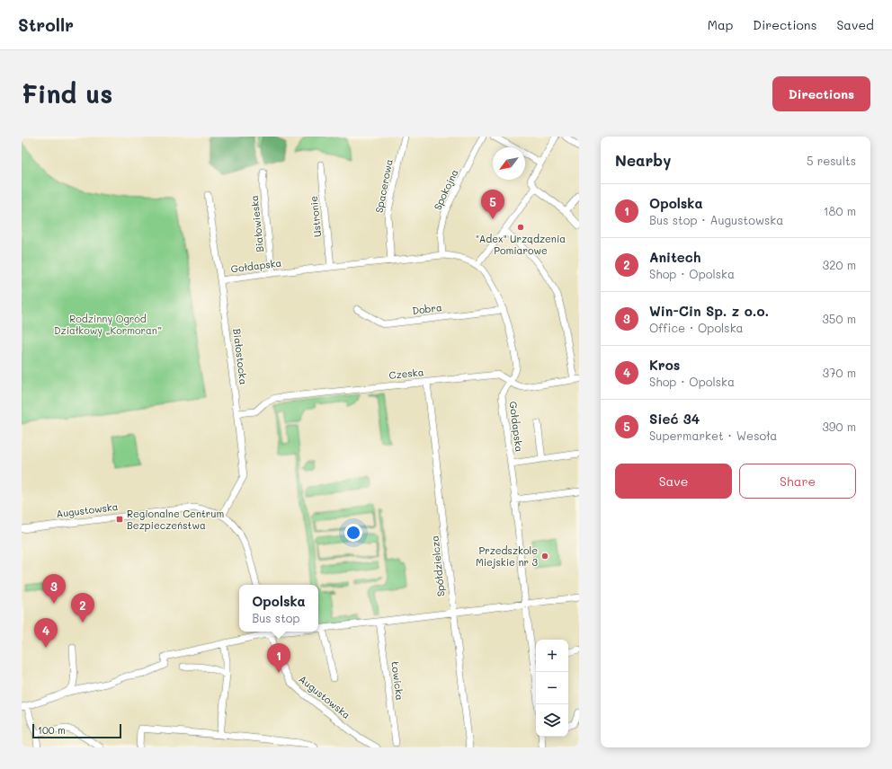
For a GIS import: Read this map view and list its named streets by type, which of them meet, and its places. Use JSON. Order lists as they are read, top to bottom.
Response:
{
  "streets": {
    "street": [
      "Spacerowa",
      "Spokojna",
      "Ustronie",
      "Białowieska",
      "Gołdapska",
      "Dobra",
      "Białostocka",
      "Czeska",
      "Augustowska",
      "Spółdzielcza",
      "Łowicka"
    ]
  },
  "crossings": [
    ["Spacerowa", "Gołdapska"],
    ["Spokojna", "Gołdapska"],
    ["Ustronie", "Gołdapska"],
    ["Białowieska", "Gołdapska"],
    ["Gołdapska", "Dobra"],
    ["Gołdapska", "Białostocka"],
    ["Gołdapska", "Czeska"],
    ["Białostocka", "Czeska"],
    ["Białostocka", "Augustowska"],
    ["Czeska", "Spółdzielcza"]
  ],
  "parks": ["Rodzinny Ogród Działkowy „Kormoran”"],
  "places": {
    "other": ["\"Adex\" Urządzenia Pomiarowe", "Przedszkole Miejskie nr 3"],
    "transit": ["Regionalne Centrum Bezpieczeństwa"]
  },
  "scale_bar": "100 m",
  "north": "bottom left",
  "page": {
    "header": "Strollr",
    "nav": ["Map", "Directions", "Saved"],
    "buttons": [
      "Directions",
      ["Save", "Share"]
    ],
    "title": "Find us",
    "heading": ["Nearby", "5 results"],
    "list": [
      {
        "mark": "1",
        "name": "Opolska",
        "note": "Bus stop · Augustowska",
        "value": "180 m"
      },
      {
        "mark": "2",
        "name": "Anitech",
        "note": "Shop · Opolska",
        "value": "320 m"
      },
      {
        "mark": "3",
        "name": "Win-Cin Sp. z o.o.",
        "note": "Office · Opolska",
        "value": "350 m"
      },
      {
        "mark": "4",
        "name": "Kros",
        "note": "Shop · Opolska",
        "value": "370 m"
      },
      {
        "mark": "5",
        "name": "Sieć 34",
        "note": "Supermarket · Wesoła",
        "value": "390 m"
      }
    ],
    "pins": [
      "5",
      "3",
      "2",
      "4",
      "1"
    ],
    "popup": ["Opolska", "Bus stop"],
    "map_buttons": ["+", "−"],
    "scale": "100 m"
  }
}
